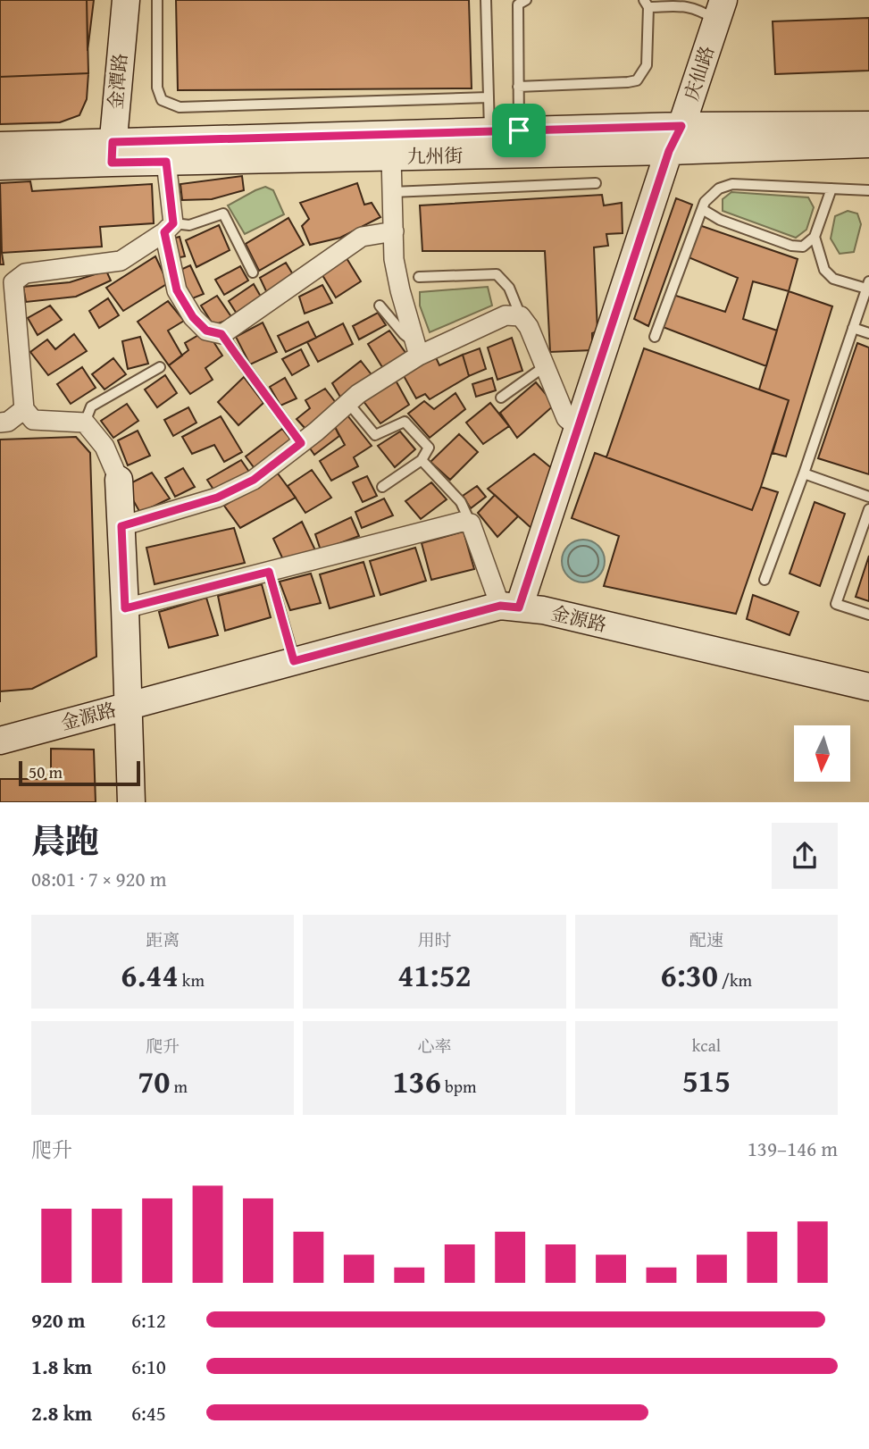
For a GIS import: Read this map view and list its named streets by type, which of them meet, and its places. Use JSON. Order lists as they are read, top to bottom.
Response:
{
  "streets": {
    "street": [
      "庆仙路",
      "金潭路",
      "九州街",
      "金源路"
    ]
  },
  "crossings": [
    ["庆仙路", "九州街"],
    ["庆仙路", "金源路"],
    ["金潭路", "九州街"]
  ],
  "scale_bar": "50 m",
  "north": "bottom",
  "page": {
    "scale": "50 m",
    "heading": ["晨跑", "08:01 · 7 × 920 m"],
    "stats": [
      ["距离", "6.44 km"],
      ["用时", "41:52"],
      ["配速", "6:30 /km"],
      ["爬升", "70 m"],
      ["心率", "136 bpm"],
      ["kcal", "515"]
    ],
    "chart": ["爬升", "139–146 m"],
    "list": [
      {
        "name": "920 m",
        "note": "6:12"
      },
      {
        "name": "1.8 km",
        "note": "6:10"
      },
      {
        "name": "2.8 km",
        "note": "6:45"
      }
    ]
  }
}
